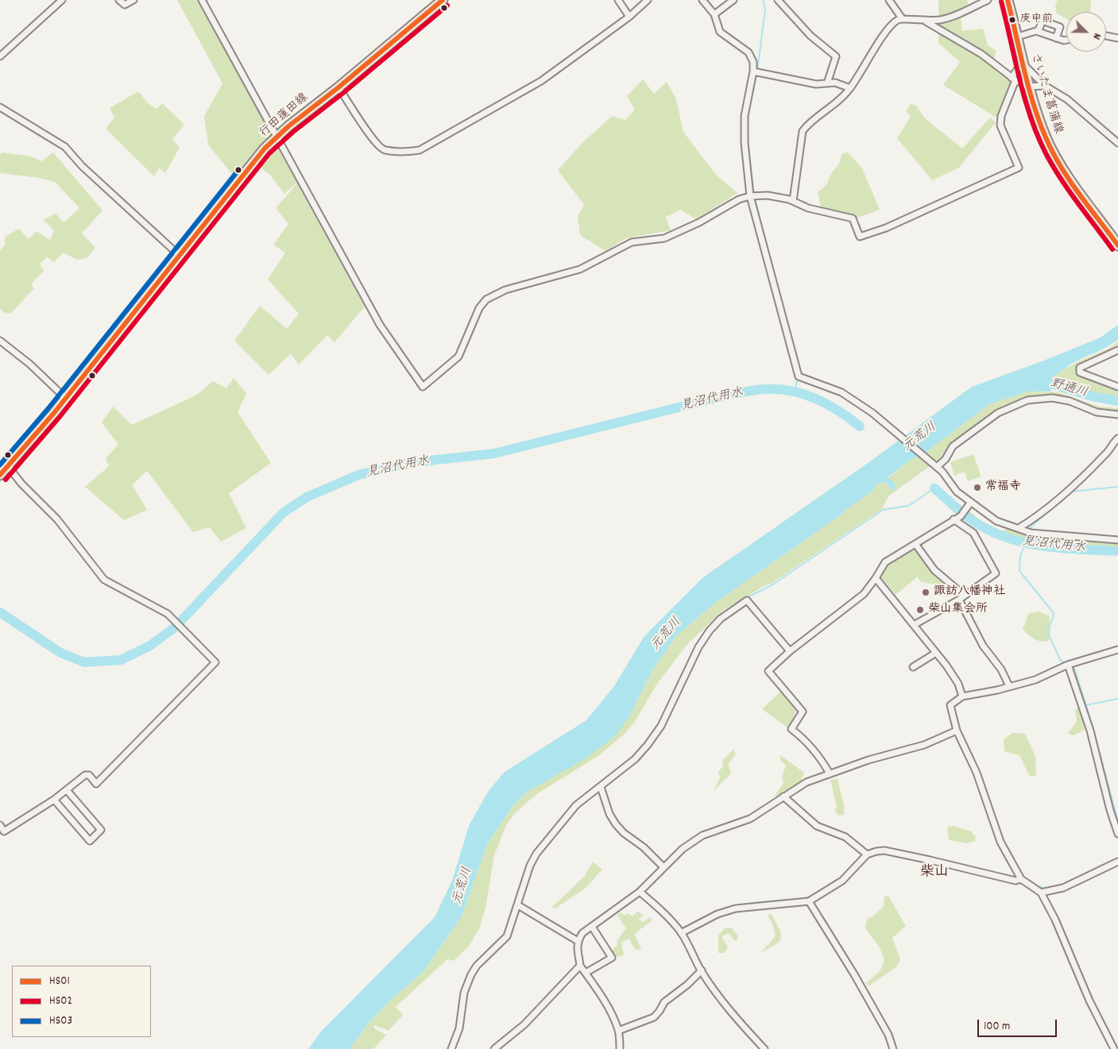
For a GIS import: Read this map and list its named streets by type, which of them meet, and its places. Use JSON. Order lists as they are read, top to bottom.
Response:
{
  "streets": {
    "main road": ["さいたま菖蒲線", "行田蓮田線"]
  },
  "districts": ["柴山"],
  "water": ["野通川", "見沼代用水", "元荒川"],
  "places": [
    "庚申前",
    "常福寺",
    "諏訪八幡神社",
    "柴山集会所"
  ],
  "lines": ["transit line HS01", "transit line HS02", "transit line HS03"],
  "legend": ["HS01", "HS02", "HS03"],
  "scale_bar": "100 m",
  "north": "bottom right"
}
